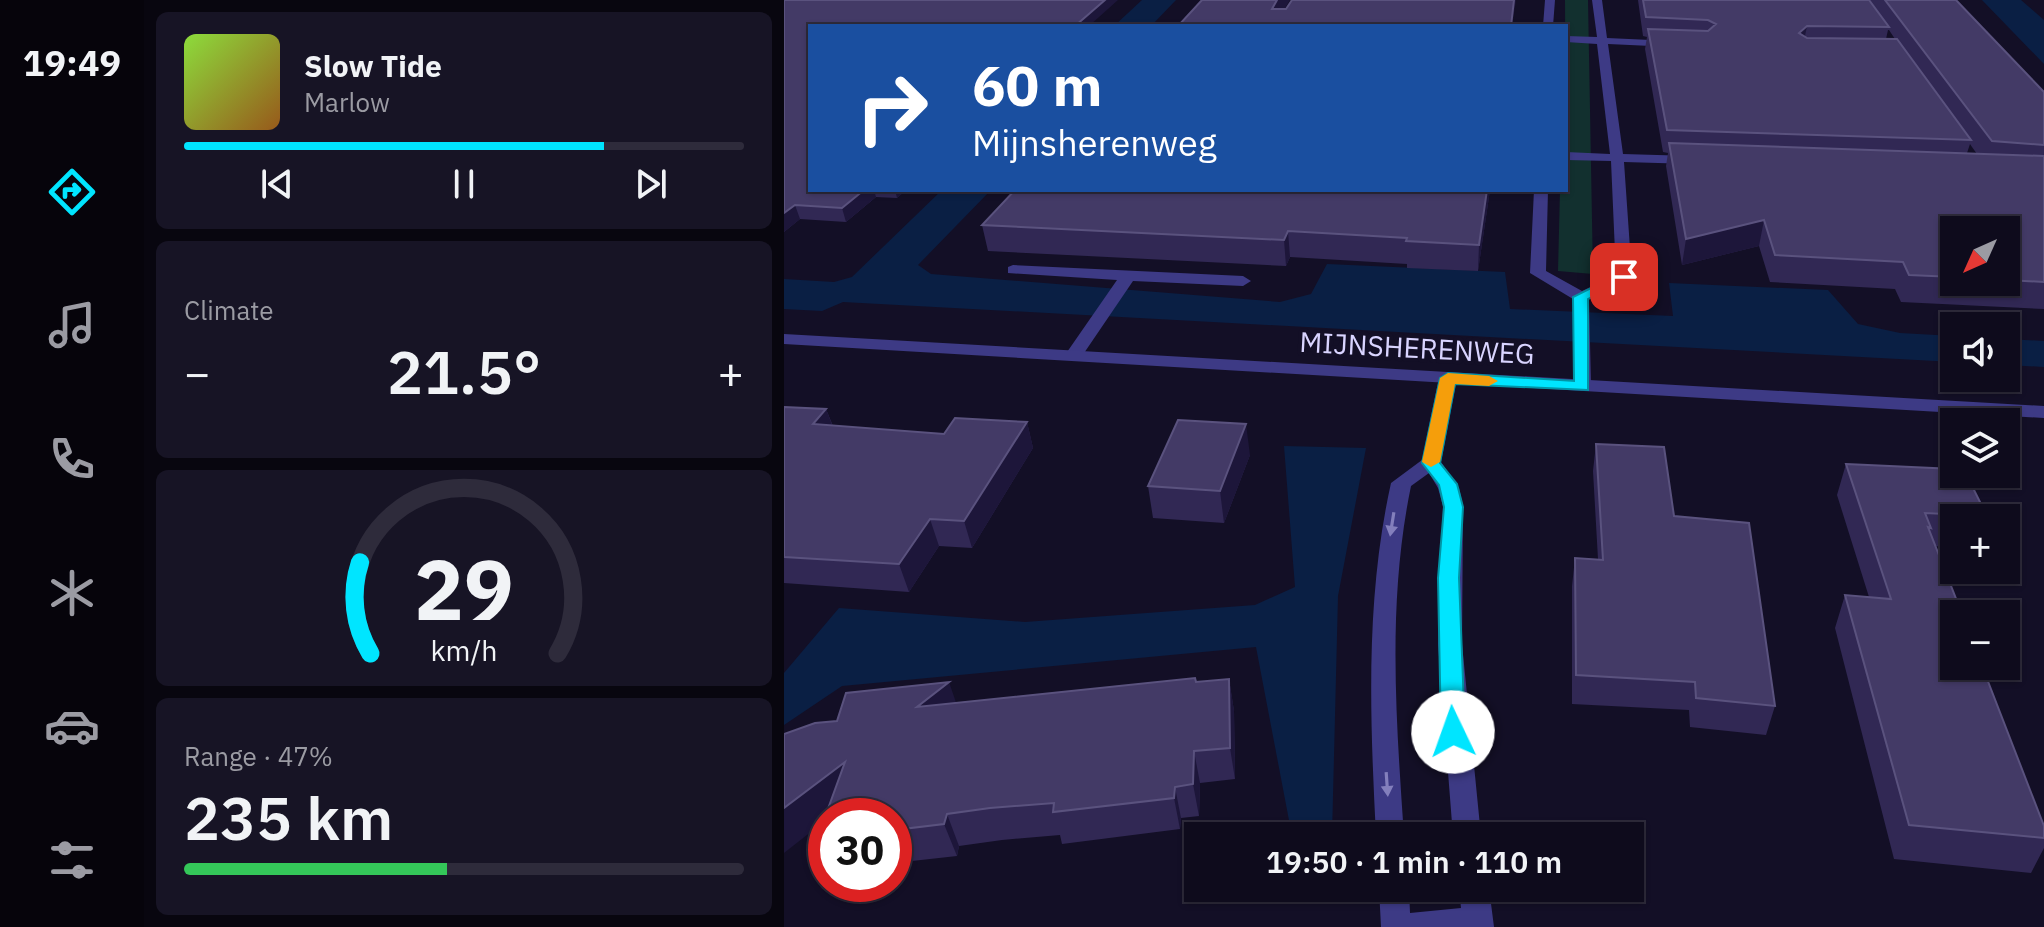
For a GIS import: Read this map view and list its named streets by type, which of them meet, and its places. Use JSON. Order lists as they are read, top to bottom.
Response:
{
  "streets": {
    "street": ["MIJNSHERENWEG"]
  },
  "north": "bottom left",
  "page": {
    "tabs": "19:49",
    "turn": ["60 m", "Mijnsherenweg"],
    "song": ["Slow Tide", "Marlow"],
    "map_buttons": ["+", "−"],
    "tile": [
      "Climate",
      ["Range · 47%", "235 km"]
    ],
    "heat": ["−", "21.5°", "+"],
    "limit": "30",
    "trip": "19:50 · 1 min · 110 m",
    "gauge": ["29", "km/h"]
  }
}
